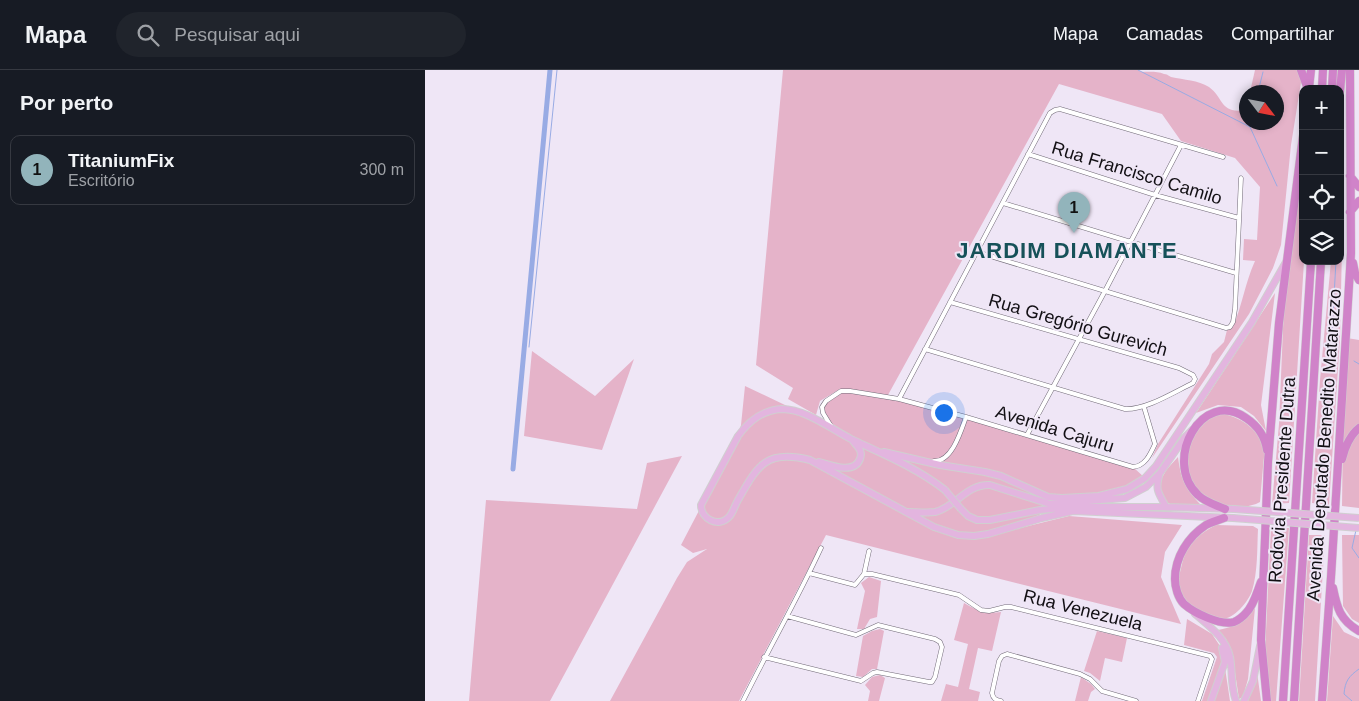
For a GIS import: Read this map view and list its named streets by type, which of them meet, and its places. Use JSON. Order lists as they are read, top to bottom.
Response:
{
  "streets": {
    "highway": ["Avenida Deputado Benedito Matarazzo", "Rodovia Presidente Dutra"],
    "street": [
      "Rua Francisco Camilo",
      "Rua Gregório Gurevich",
      "Avenida Cajuru",
      "Rua Venezuela"
    ]
  },
  "crossings": [
    ["Rua Gregório Gurevich", "Avenida Cajuru"]
  ],
  "districts": ["JARDIM DIAMANTE"],
  "north": "bottom right",
  "page": {
    "header": "Mapa",
    "search": "Pesquisar aqui",
    "nav": ["Mapa", "Camadas", "Compartilhar"],
    "heading": "Por perto",
    "map_buttons": ["+", "−"],
    "list": [
      {
        "mark": "1",
        "name": "TitaniumFix",
        "note": "Escritório",
        "value": "300 m"
      }
    ],
    "pins": "1"
  }
}
